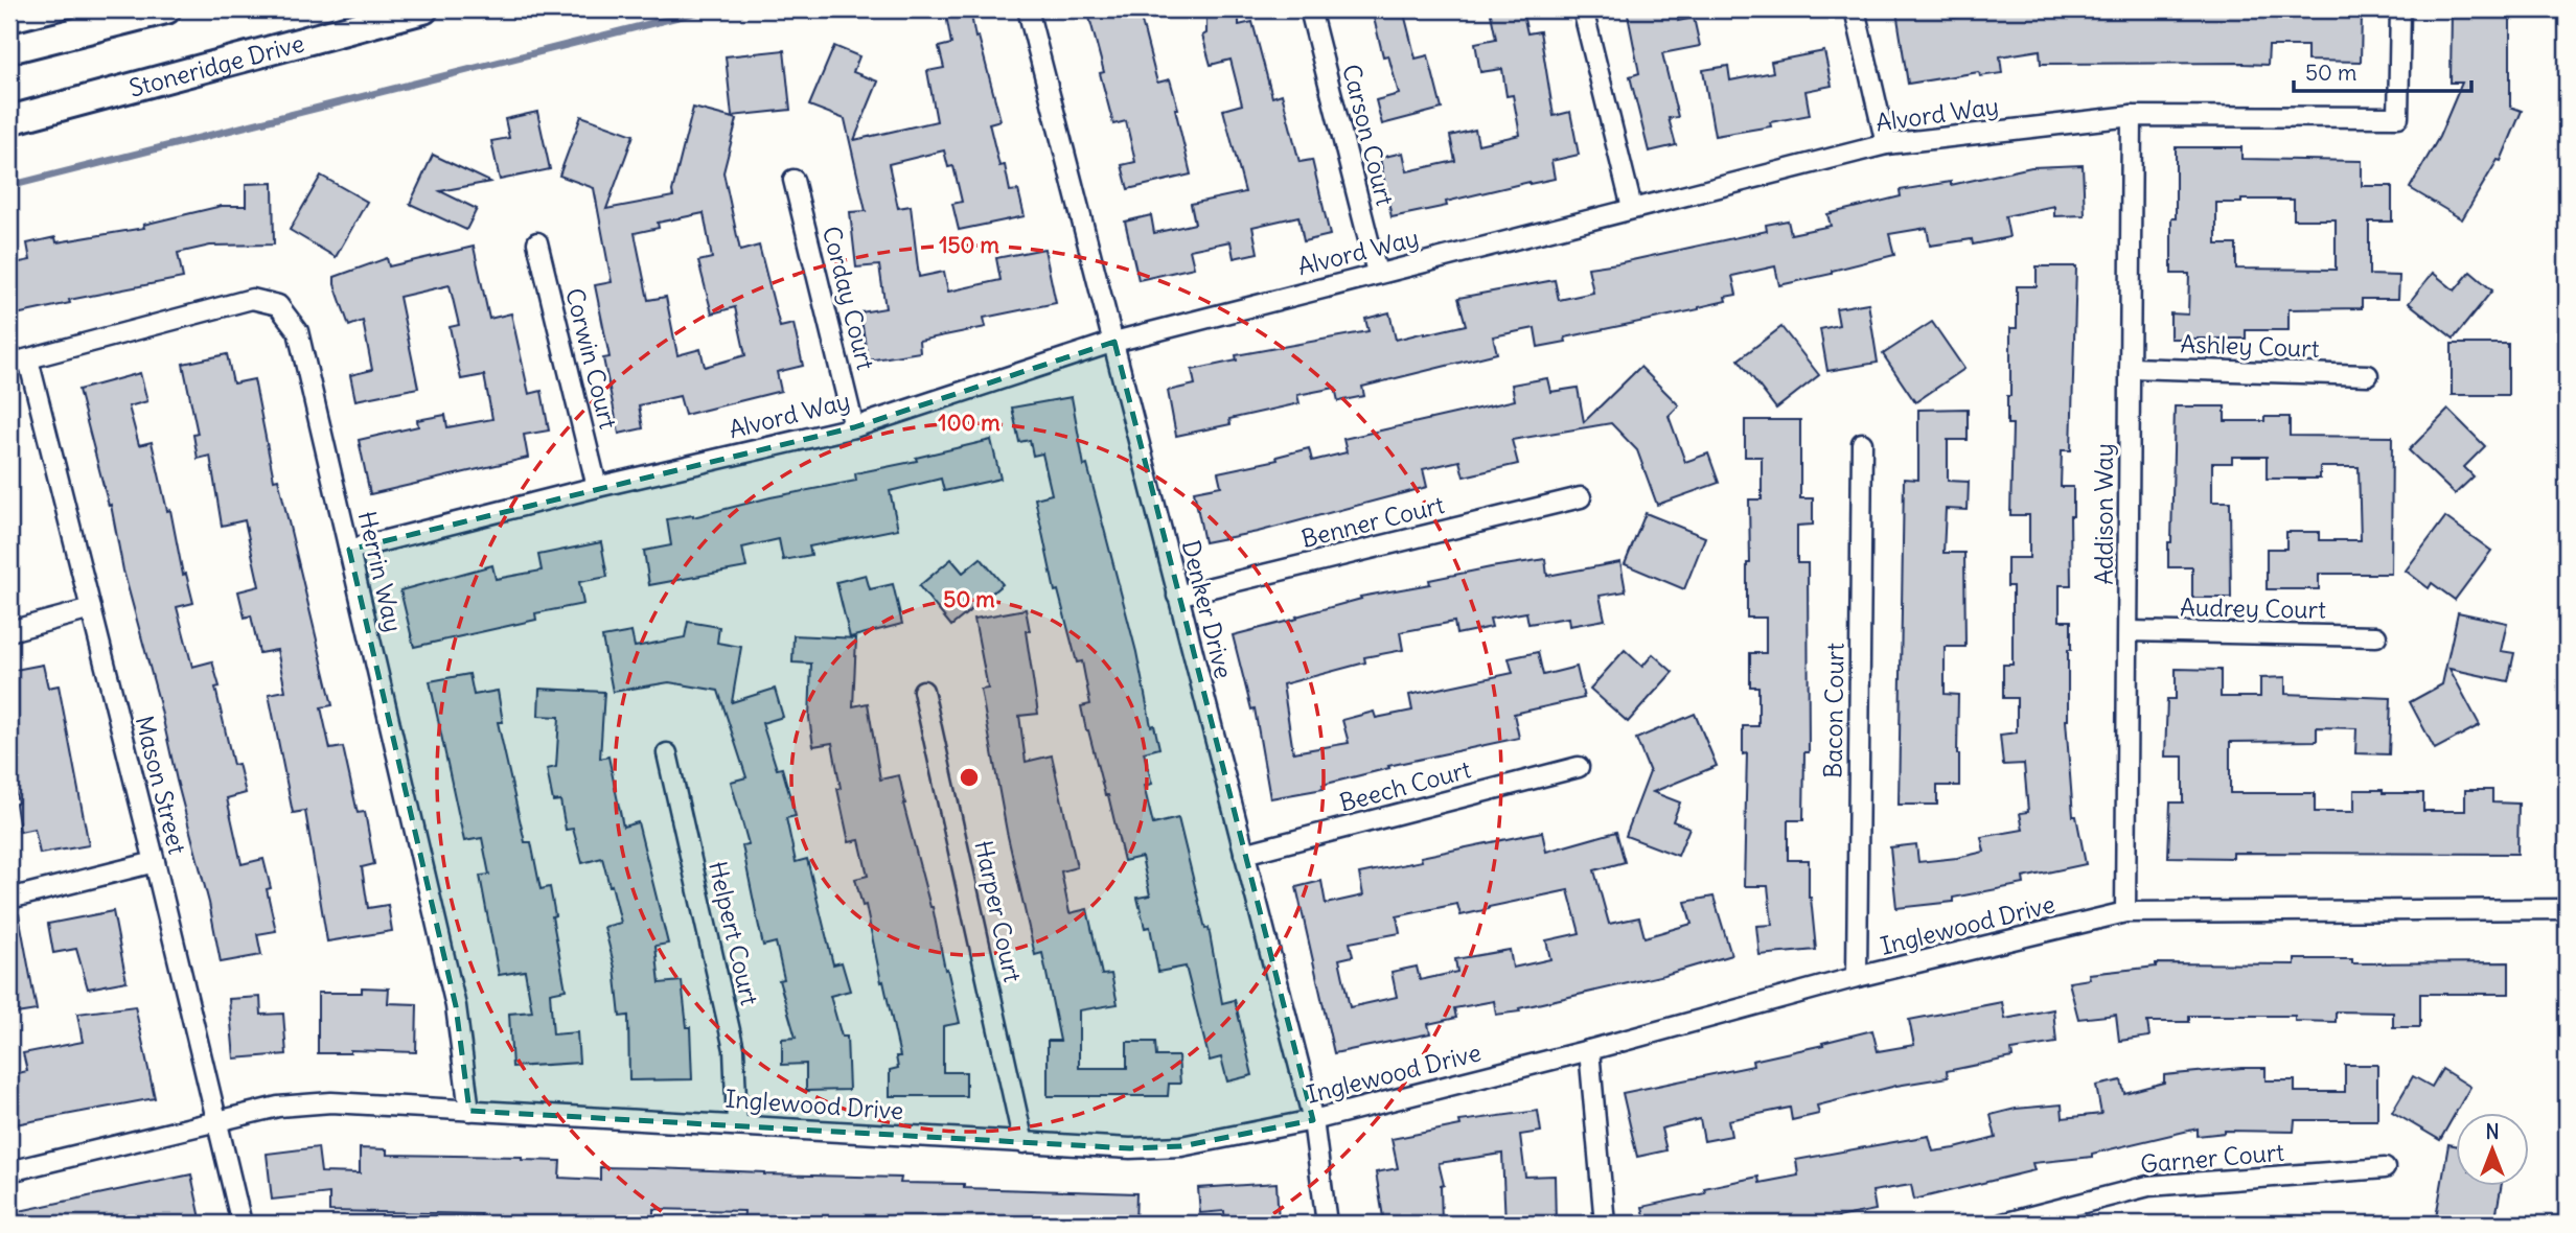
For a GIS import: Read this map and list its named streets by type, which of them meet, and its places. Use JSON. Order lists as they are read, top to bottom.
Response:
{
  "streets": {
    "main road": ["Stoneridge Drive"],
    "street": [
      "Alvord Way",
      "Carson Court",
      "Corday Court",
      "Ashley Court",
      "Corwin Court",
      "Addison Way",
      "Benner Court",
      "Herrin Way",
      "Audrey Court",
      "Denker Drive",
      "Bacon Court",
      "Mason Street",
      "Beech Court",
      "Harper Court",
      "Inglewood Drive",
      "Helpert Court",
      "Garner Court"
    ]
  },
  "crossings": [
    ["Alvord Way", "Carson Court"],
    ["Alvord Way", "Corday Court"],
    ["Alvord Way", "Corwin Court"],
    ["Alvord Way", "Addison Way"],
    ["Alvord Way", "Herrin Way"],
    ["Alvord Way", "Denker Drive"],
    ["Ashley Court", "Addison Way"],
    ["Addison Way", "Audrey Court"],
    ["Addison Way", "Inglewood Drive"],
    ["Benner Court", "Denker Drive"],
    ["Herrin Way", "Mason Street"],
    ["Herrin Way", "Inglewood Drive"],
    ["Denker Drive", "Beech Court"],
    ["Denker Drive", "Inglewood Drive"],
    ["Bacon Court", "Inglewood Drive"],
    ["Mason Street", "Inglewood Drive"],
    ["Harper Court", "Inglewood Drive"],
    ["Inglewood Drive", "Helpert Court"]
  ],
  "scale_bar": "50 m",
  "north": "top",
  "rings": ["150 m", "100 m", "50 m"]
}
